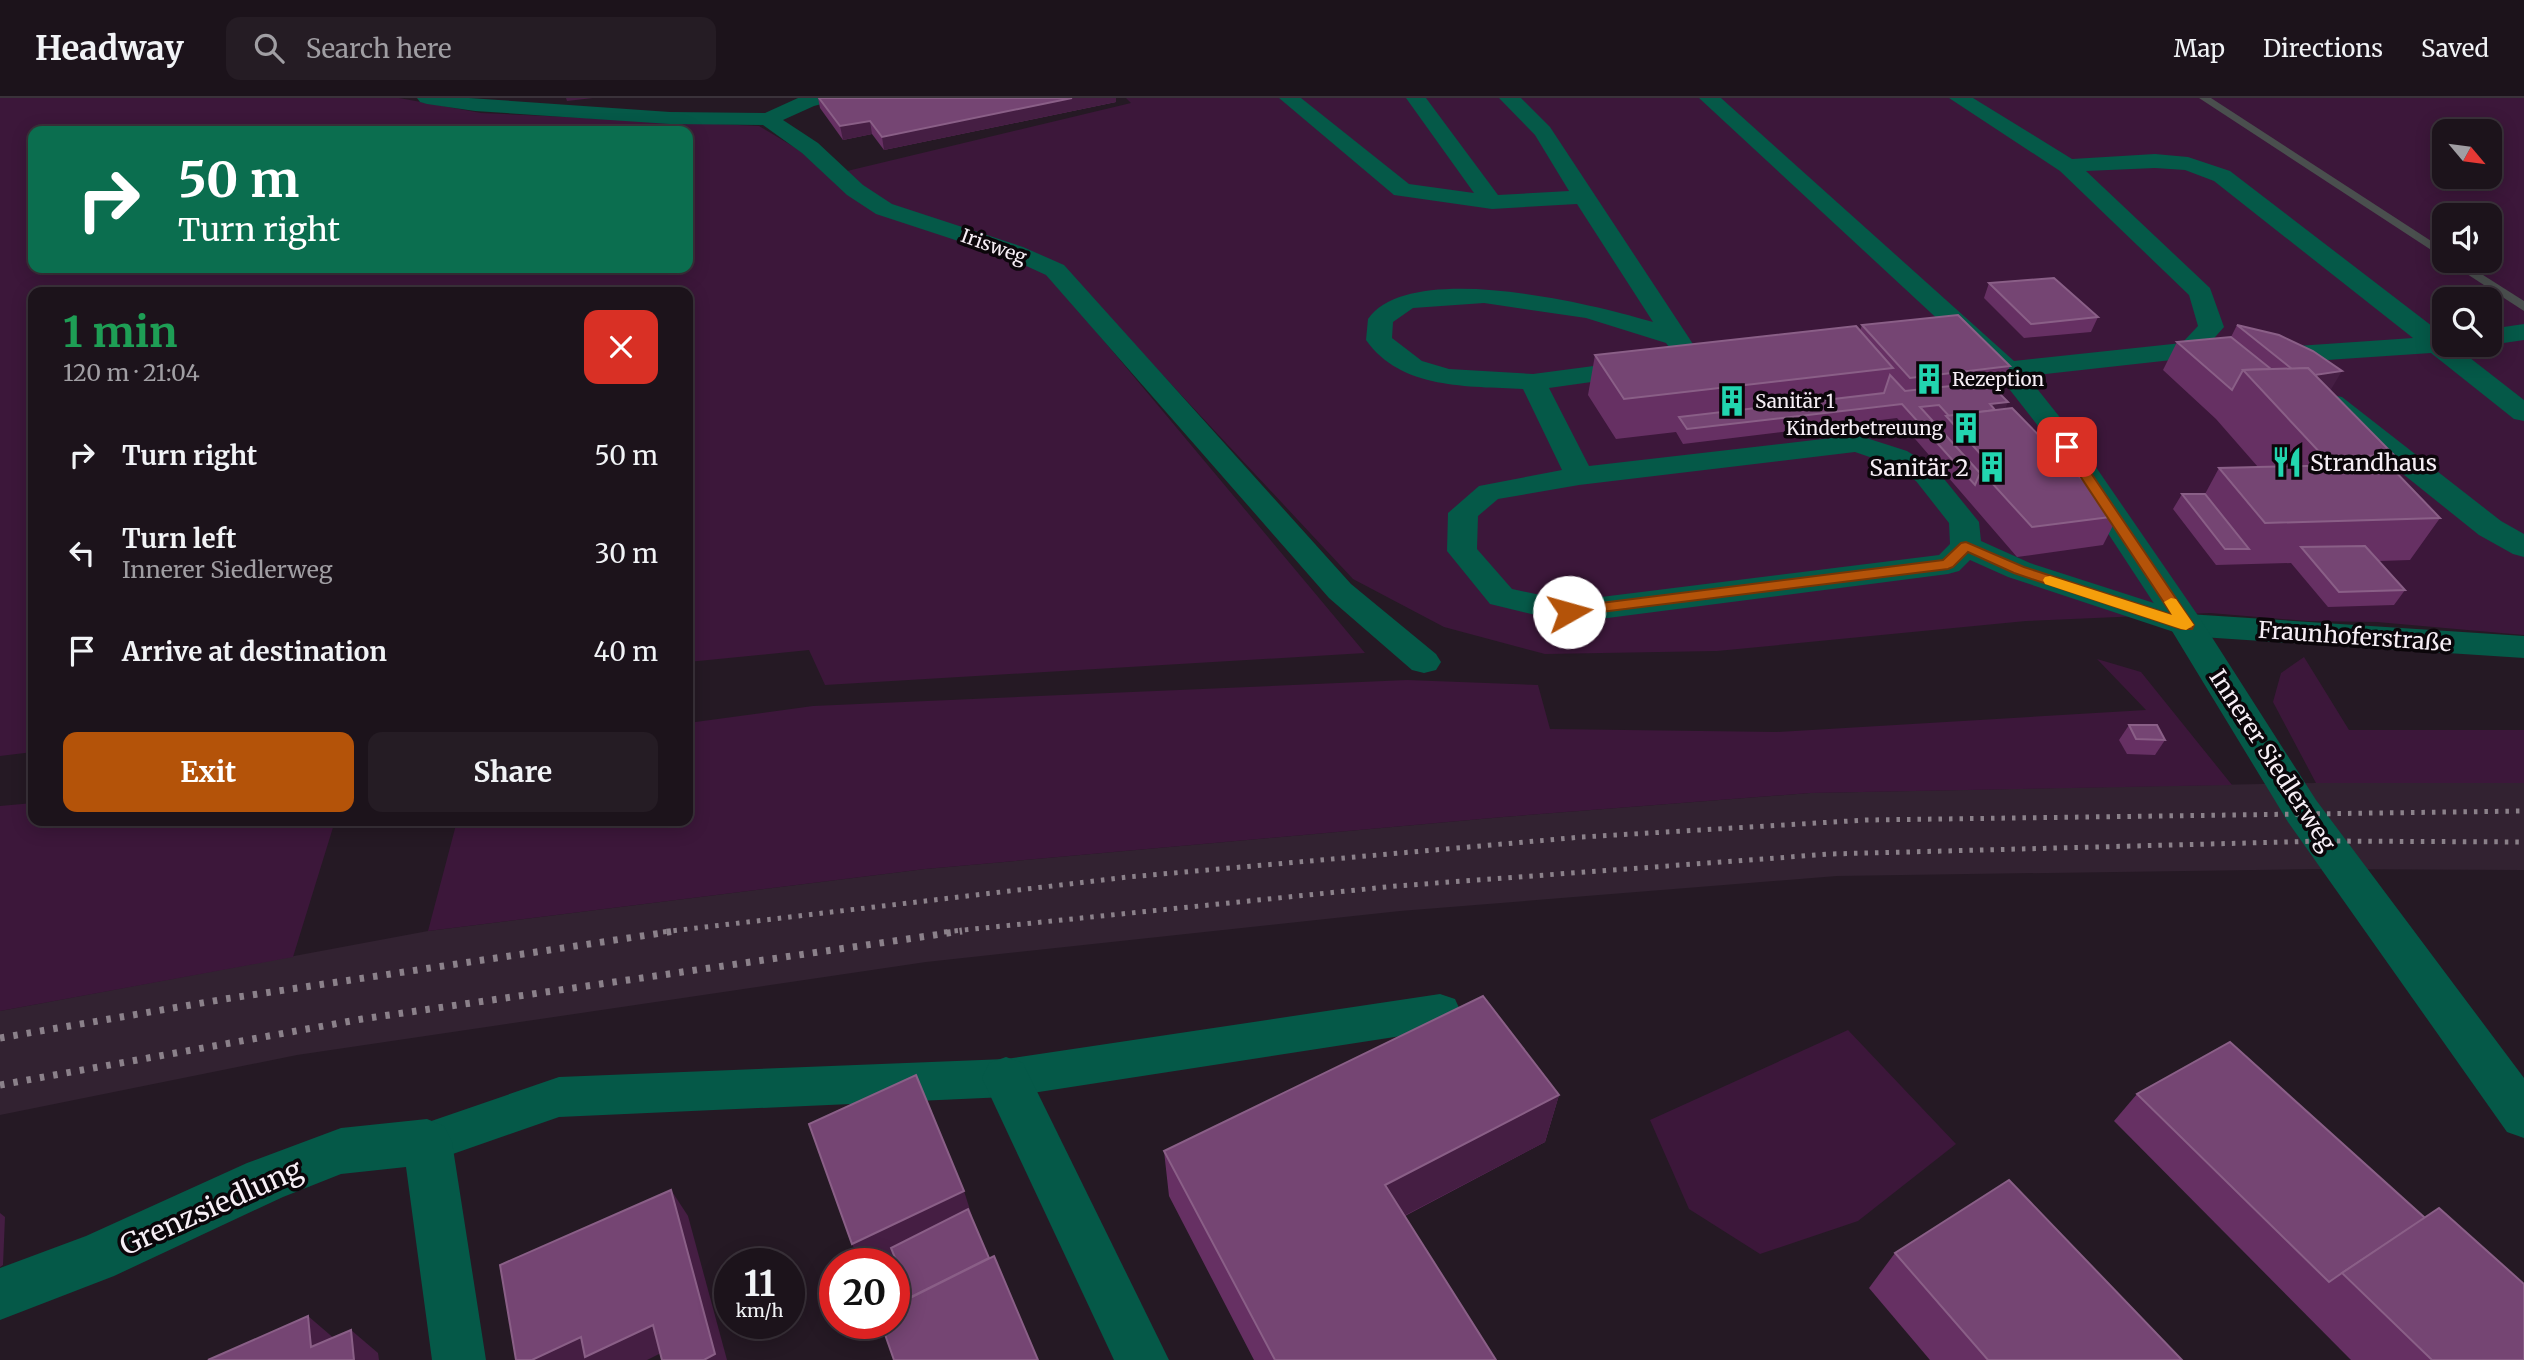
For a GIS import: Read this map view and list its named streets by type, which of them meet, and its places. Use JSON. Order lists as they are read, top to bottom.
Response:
{
  "streets": {
    "street": ["Innerer Siedlerweg", "Grenzsiedlung"],
    "lane": ["Irisweg", "Fraunhoferstraße"]
  },
  "crossings": [
    ["Fraunhoferstraße", "Innerer Siedlerweg"]
  ],
  "places": {
    "building": [
      "Rezeption",
      "Sanitär 1",
      "Kinderbetreuung",
      "Sanitär 2"
    ],
    "restaurant": ["Strandhaus"]
  },
  "north": "bottom right",
  "page": {
    "header": "Headway",
    "search": "Search here",
    "nav": ["Map", "Directions", "Saved"],
    "turn": ["50 m", "Turn right"],
    "heading": ["1 min", "120 m · 21:04"],
    "list": [
      {
        "name": "Turn right",
        "value": "50 m"
      },
      {
        "name": "Turn left",
        "note": "Innerer Siedlerweg",
        "value": "30 m"
      },
      {
        "name": "Arrive at destination",
        "value": "40 m"
      }
    ],
    "buttons": ["Exit", "Share"],
    "speed": "11 km/h",
    "limit": "20"
  }
}
